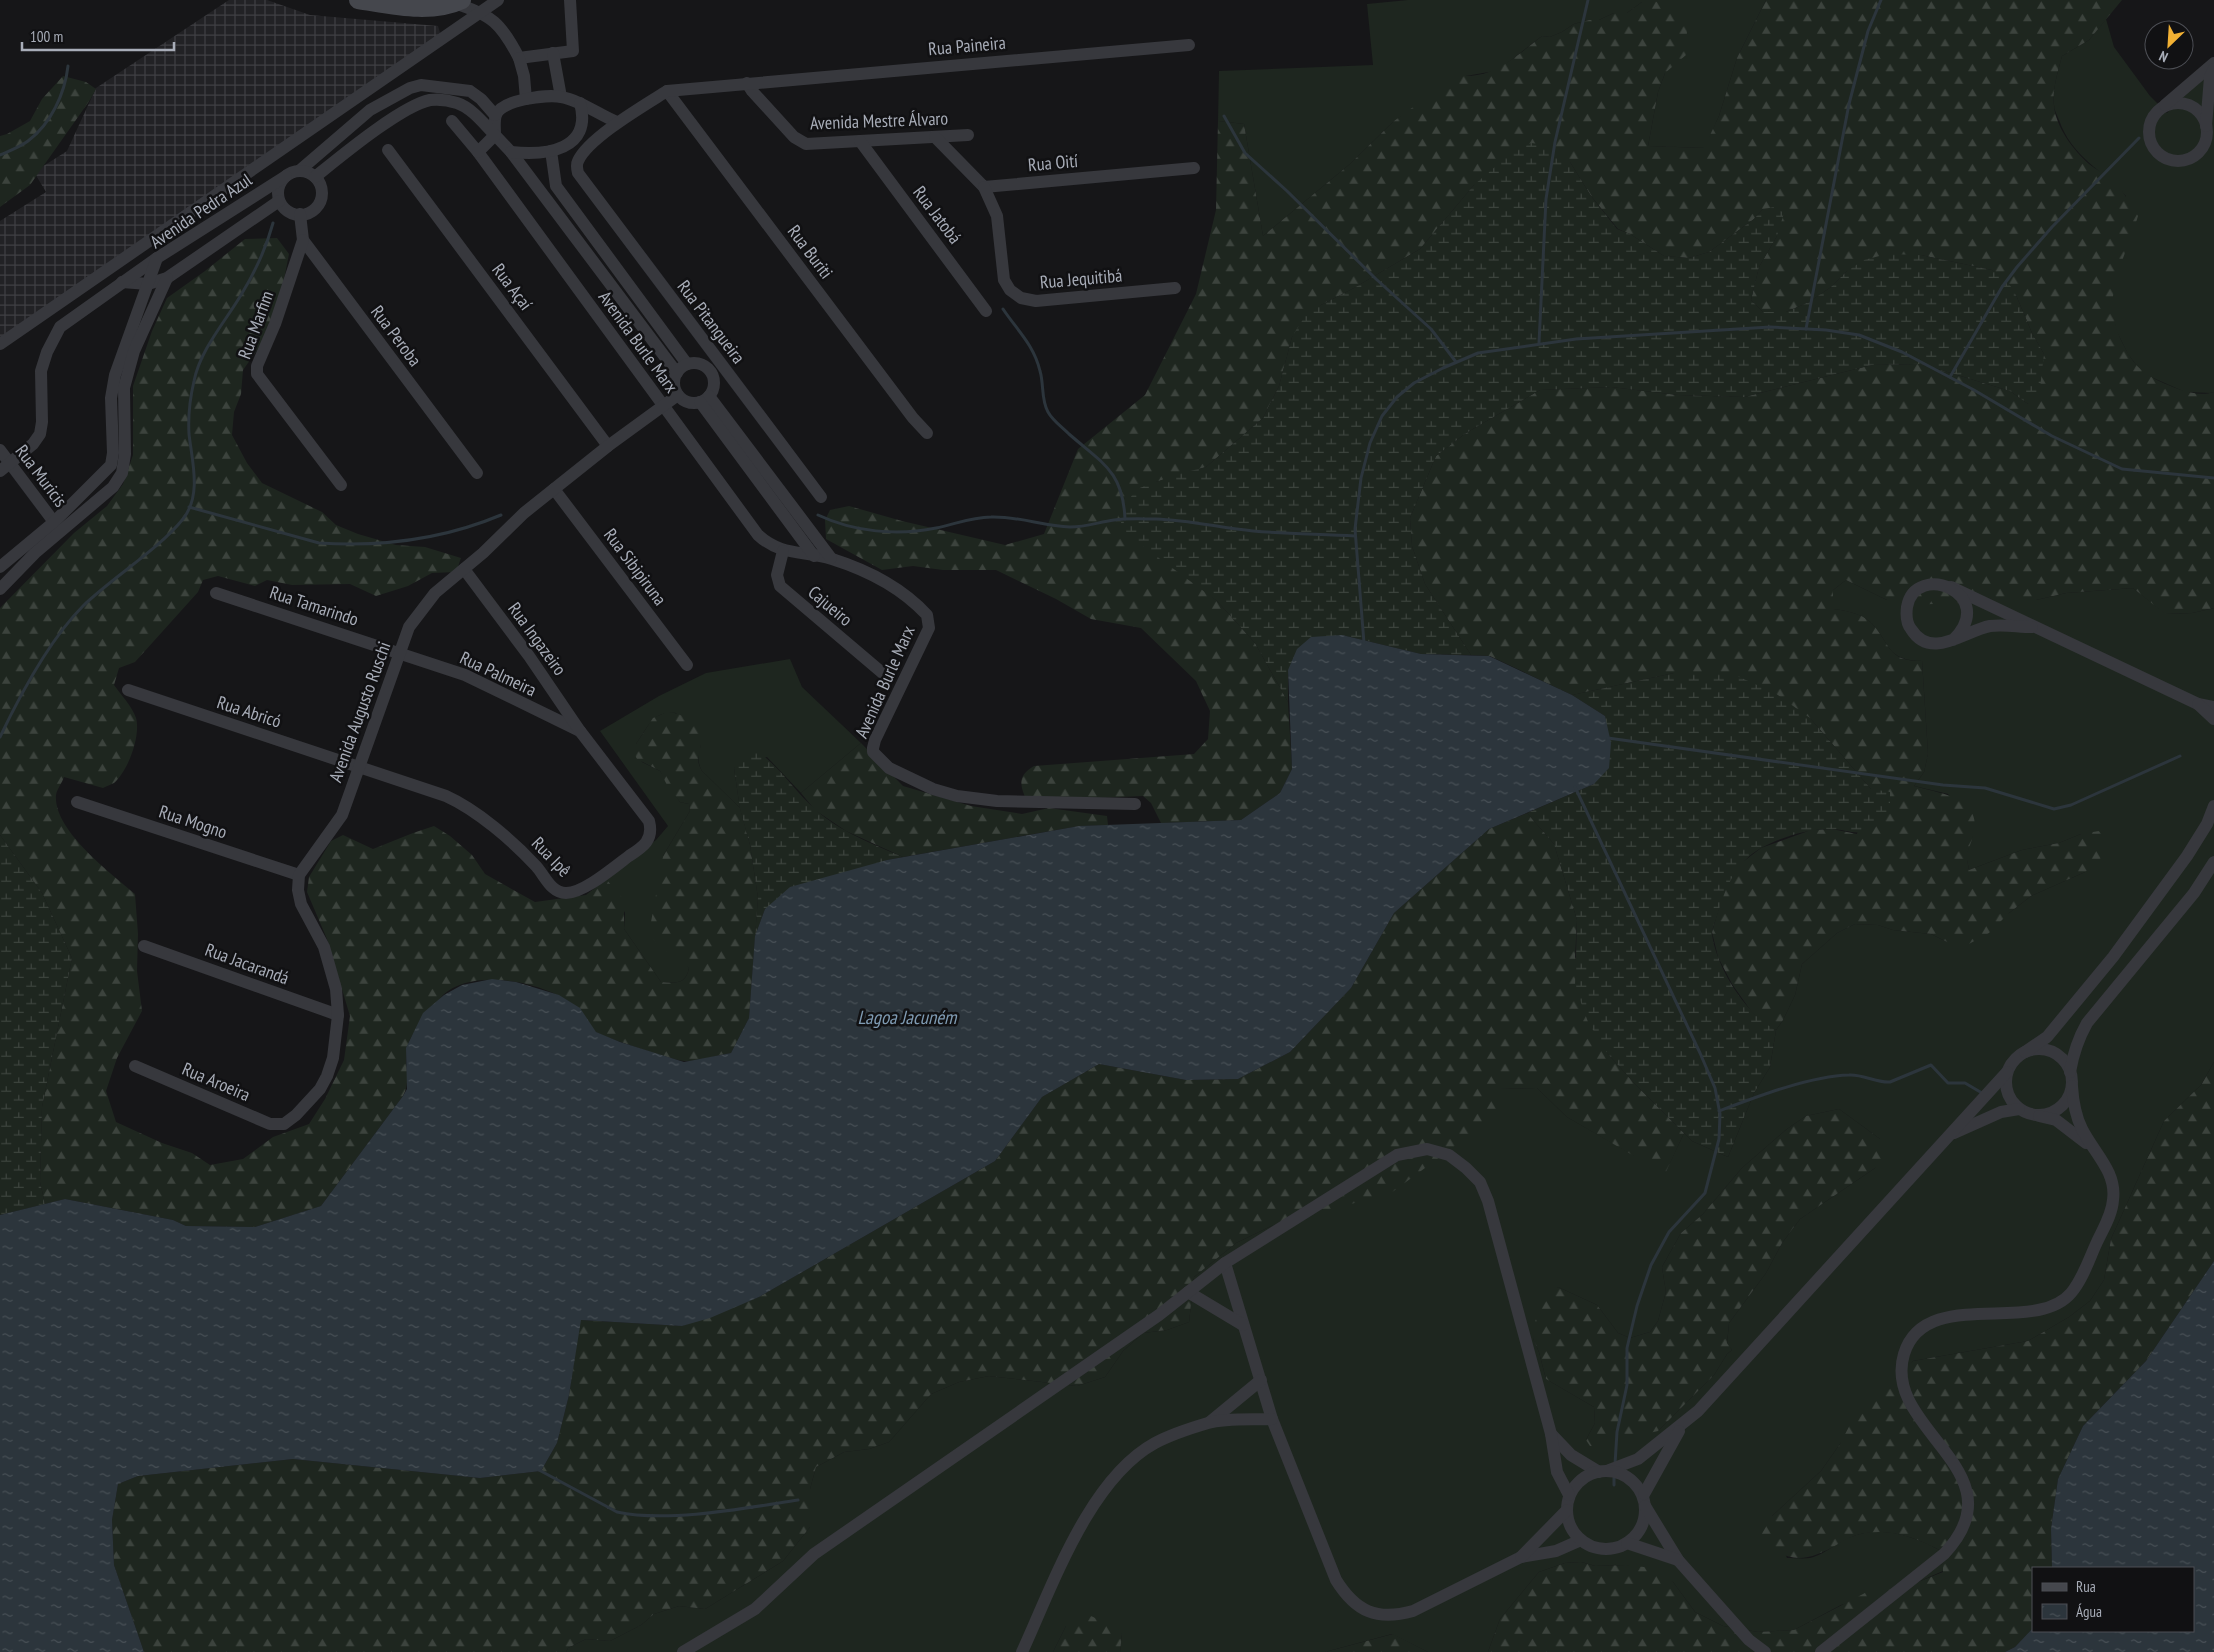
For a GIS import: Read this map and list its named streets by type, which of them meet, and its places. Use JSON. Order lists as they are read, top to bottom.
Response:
{
  "streets": {
    "street": [
      "Rua Paineira",
      "Avenida Mestre Álvaro",
      "Rua Oití",
      "Avenida Pedra Azul",
      "Rua Jatobá",
      "Rua Buriti",
      "Rua Jequitibá",
      "Rua Açaí",
      "Rua Pitangueira",
      "Rua Marfim",
      "Rua Peroba",
      "Avenida Burle Marx",
      "Rua Muricis",
      "Rua Sibipiruna",
      "Rua Tamarindo",
      "Cajueiro",
      "Rua Ingazeiro",
      "Rua Palmeira",
      "Rua Abricó",
      "Avenida Augusto Ruschi",
      "Rua Mogno",
      "Rua Ipê",
      "Rua Jacarandá",
      "Rua Aroeira"
    ]
  },
  "crossings": [
    ["Rua Paineira", "Avenida Mestre Álvaro"],
    ["Avenida Mestre Álvaro", "Rua Jatobá"],
    ["Rua Oití", "Rua Jequitibá"],
    ["Avenida Pedra Azul", "Rua Muricis"],
    ["Rua Açaí", "Avenida Augusto Ruschi"],
    ["Rua Marfim", "Rua Peroba"],
    ["Avenida Burle Marx", "Cajueiro"],
    ["Avenida Burle Marx", "Avenida Augusto Ruschi"],
    ["Rua Sibipiruna", "Avenida Augusto Ruschi"],
    ["Rua Tamarindo", "Rua Palmeira"],
    ["Rua Tamarindo", "Avenida Augusto Ruschi"],
    ["Rua Ingazeiro", "Rua Palmeira"],
    ["Rua Ingazeiro", "Avenida Augusto Ruschi"],
    ["Rua Ingazeiro", "Rua Ipê"],
    ["Rua Palmeira", "Avenida Augusto Ruschi"],
    ["Rua Palmeira", "Rua Ipê"],
    ["Rua Abricó", "Avenida Augusto Ruschi"],
    ["Rua Abricó", "Rua Ipê"],
    ["Avenida Augusto Ruschi", "Rua Mogno"],
    ["Avenida Augusto Ruschi", "Rua Ipê"],
    ["Rua Jacarandá", "Rua Aroeira"]
  ],
  "water": ["Lagoa Jacuném"],
  "legend": ["Rua", "Água"],
  "scale_bar": "100 m",
  "north": "bottom left"
}
